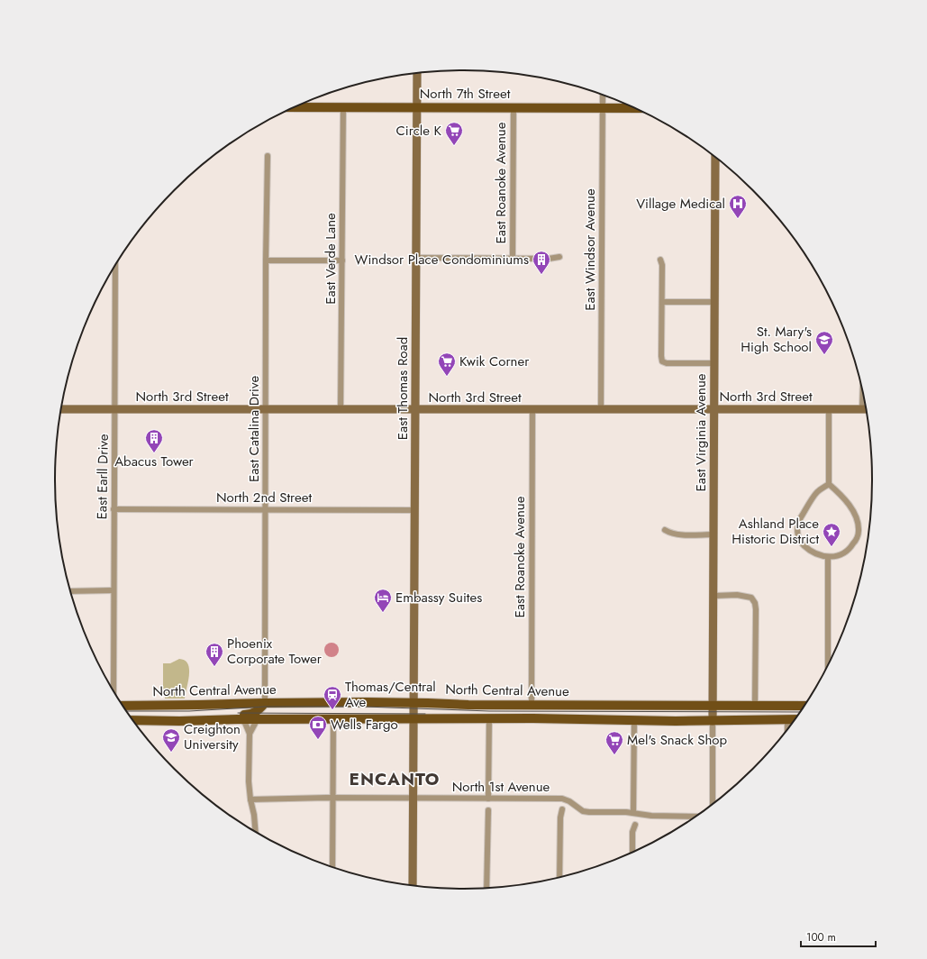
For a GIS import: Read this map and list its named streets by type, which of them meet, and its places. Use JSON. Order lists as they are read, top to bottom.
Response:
{
  "streets": {
    "main road": ["North 7th Street", "North Central Avenue"],
    "street": [
      "East Roanoke Avenue",
      "East Windsor Avenue",
      "East Verde Lane",
      "East Thomas Road",
      "North 3rd Street",
      "East Catalina Drive",
      "East Virginia Avenue",
      "East Earll Drive",
      "North 2nd Street",
      "North 1st Avenue"
    ]
  },
  "crossings": [
    ["North 7th Street", "East Roanoke Avenue"],
    ["North 7th Street", "East Windsor Avenue"],
    ["North 7th Street", "East Verde Lane"],
    ["North 7th Street", "East Thomas Road"],
    ["East Roanoke Avenue", "North 3rd Street"],
    ["East Roanoke Avenue", "North Central Avenue"],
    ["East Windsor Avenue", "North 3rd Street"],
    ["East Verde Lane", "North 3rd Street"],
    ["East Thomas Road", "North 3rd Street"],
    ["East Thomas Road", "North 2nd Street"],
    ["East Thomas Road", "North Central Avenue"],
    ["East Thomas Road", "North 1st Avenue"],
    ["North 3rd Street", "East Catalina Drive"],
    ["North 3rd Street", "East Virginia Avenue"],
    ["North 3rd Street", "East Earll Drive"],
    ["East Catalina Drive", "North 2nd Street"],
    ["East Catalina Drive", "North Central Avenue"],
    ["East Virginia Avenue", "North Central Avenue"],
    ["East Earll Drive", "North 2nd Street"]
  ],
  "districts": ["ENCANTO"],
  "places": {
    "supermarket": ["Circle K", "Kwik Corner", "Mel's Snack Shop"],
    "hospital": ["Village Medical"],
    "building": ["Windsor Place Condominiums", "Abacus Tower", "Phoenix Corporate Tower"],
    "school or university": ["St. Mary's High School", "Creighton University"],
    "place": ["Ashland Place Historic District"],
    "hotel": ["Embassy Suites"],
    "station": ["Thomas/Central Ave"],
    "bank": ["Wells Fargo"]
  },
  "scale_bar": "100 m"
}
